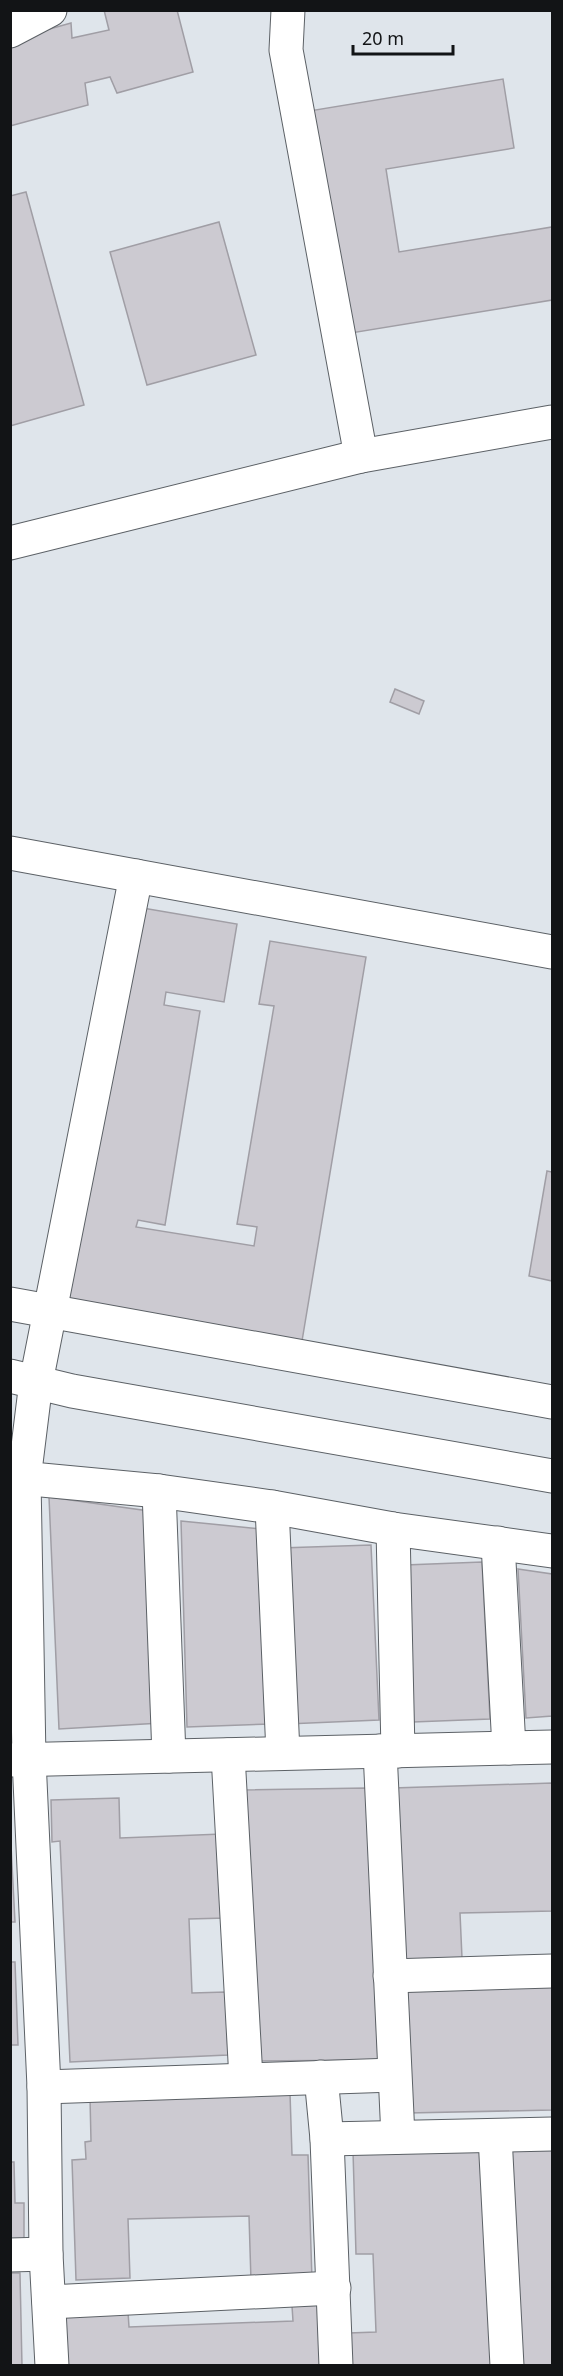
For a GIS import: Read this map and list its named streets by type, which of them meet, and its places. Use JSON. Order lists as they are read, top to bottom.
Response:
{
  "scale_bar": "20 m"
}
